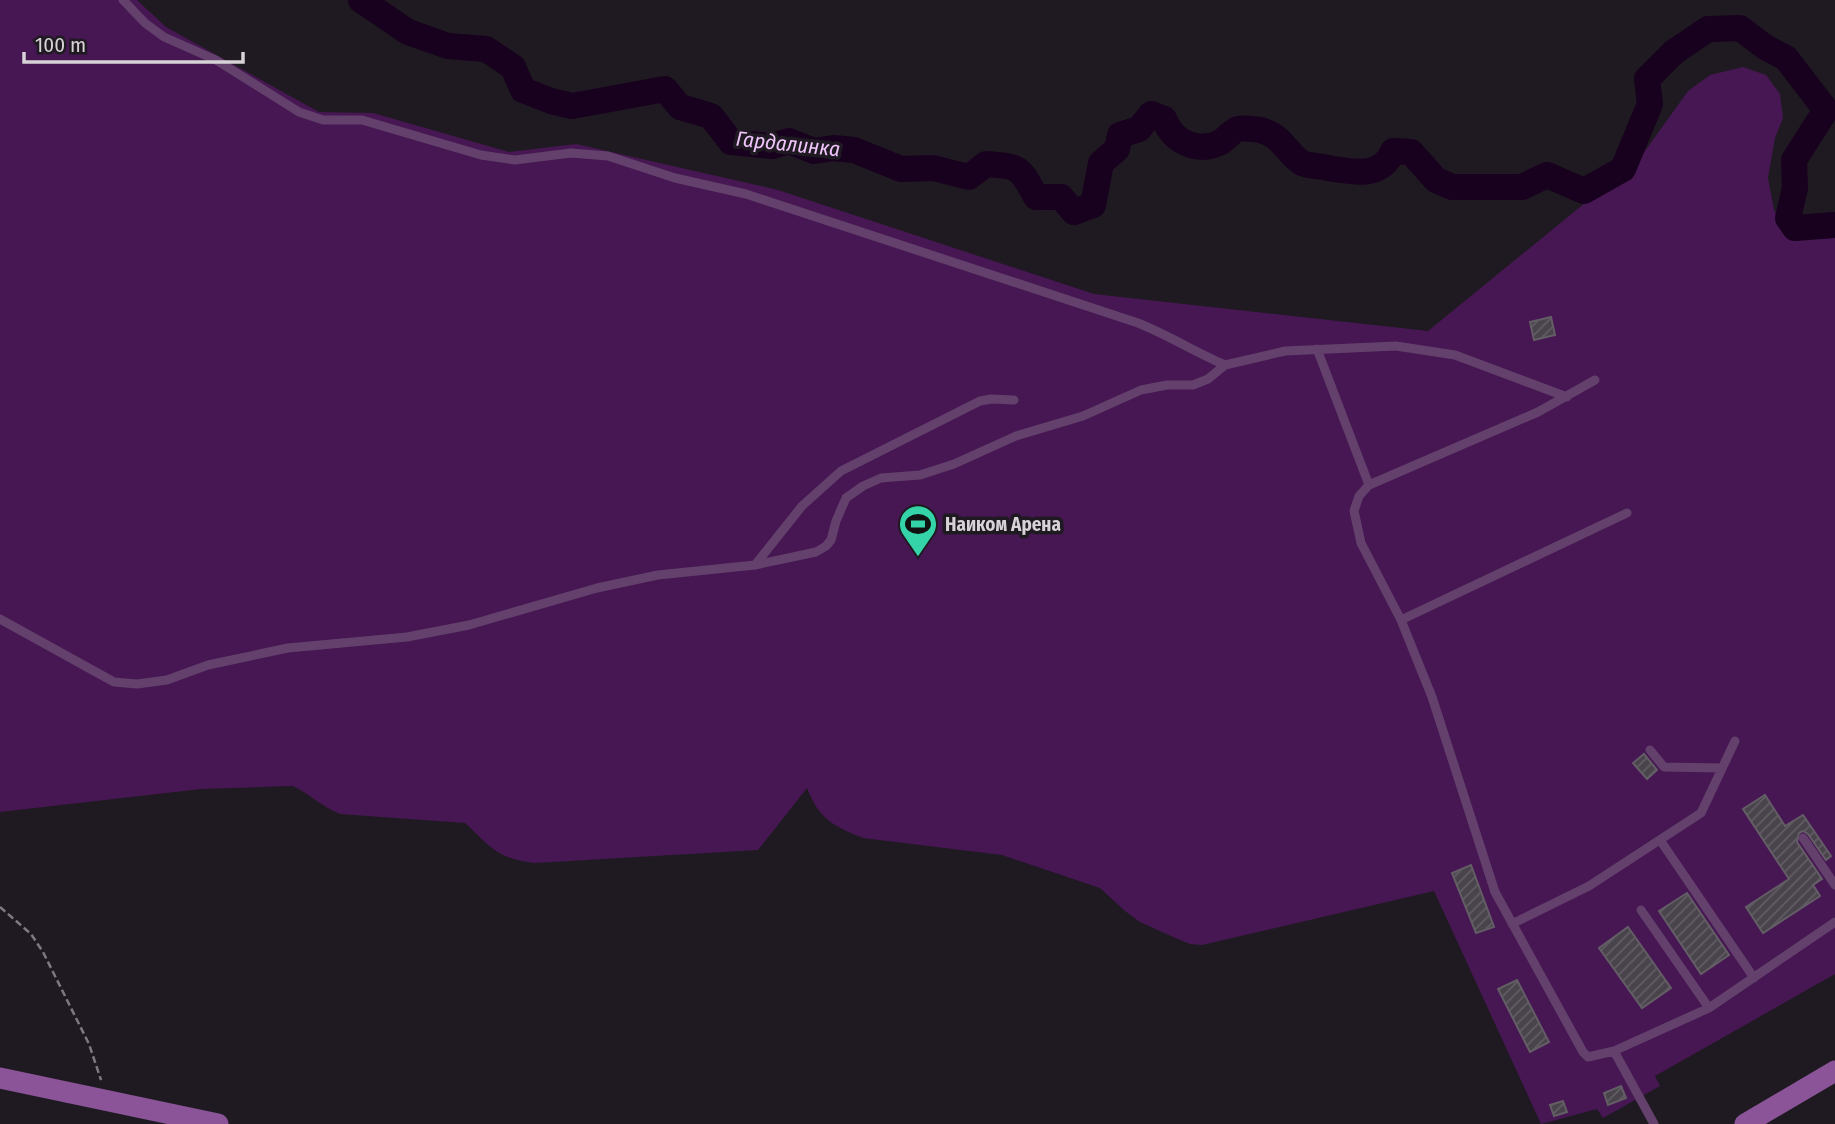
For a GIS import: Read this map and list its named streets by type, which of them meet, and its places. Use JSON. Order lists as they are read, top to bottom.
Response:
{
  "water": ["Гардалинка"],
  "places": {
    "sports": ["Наиком Арена"]
  },
  "scale_bar": "100 m"
}
